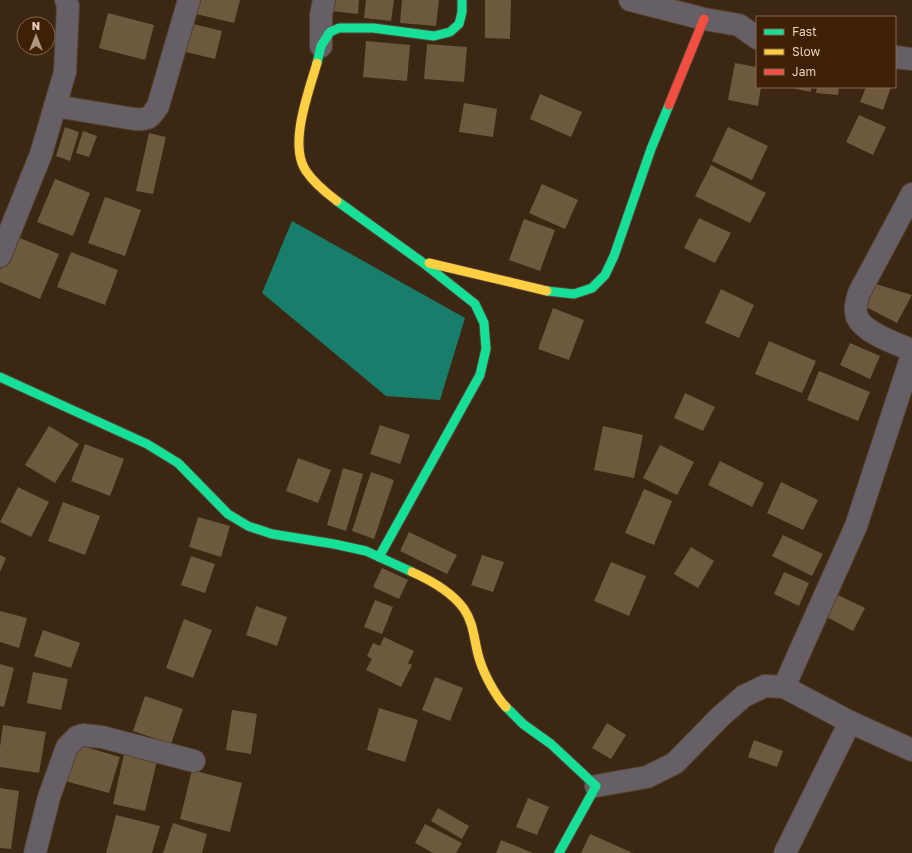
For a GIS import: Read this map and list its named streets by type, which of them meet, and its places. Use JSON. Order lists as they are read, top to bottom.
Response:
{
  "legend": ["Fast", "Slow", "Jam"],
  "north": "top"
}
